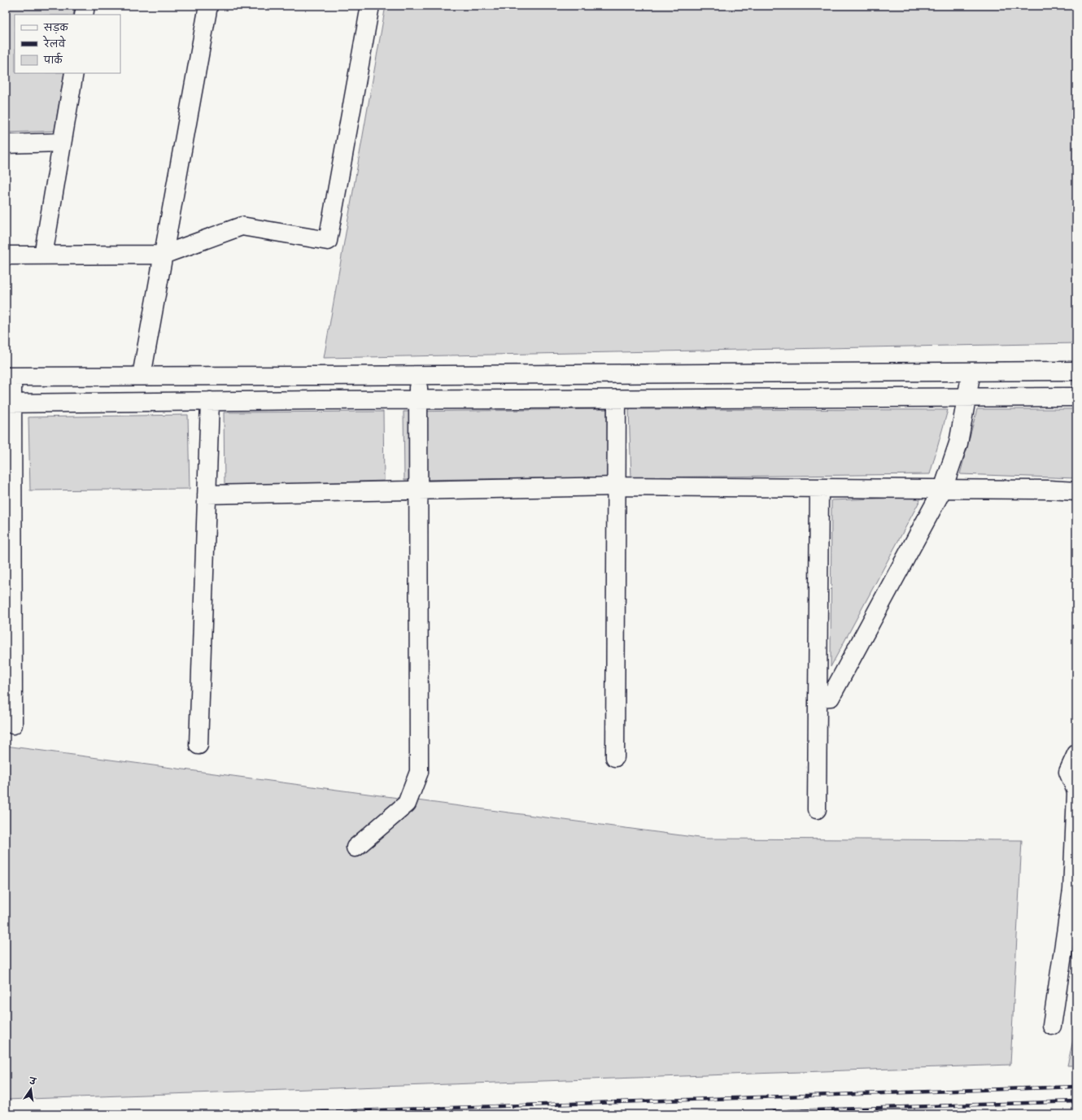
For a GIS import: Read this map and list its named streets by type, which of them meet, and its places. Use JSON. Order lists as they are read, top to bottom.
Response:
{
  "legend": ["सड़क", "रेलवे", "पार्क"],
  "north": "top"
}
